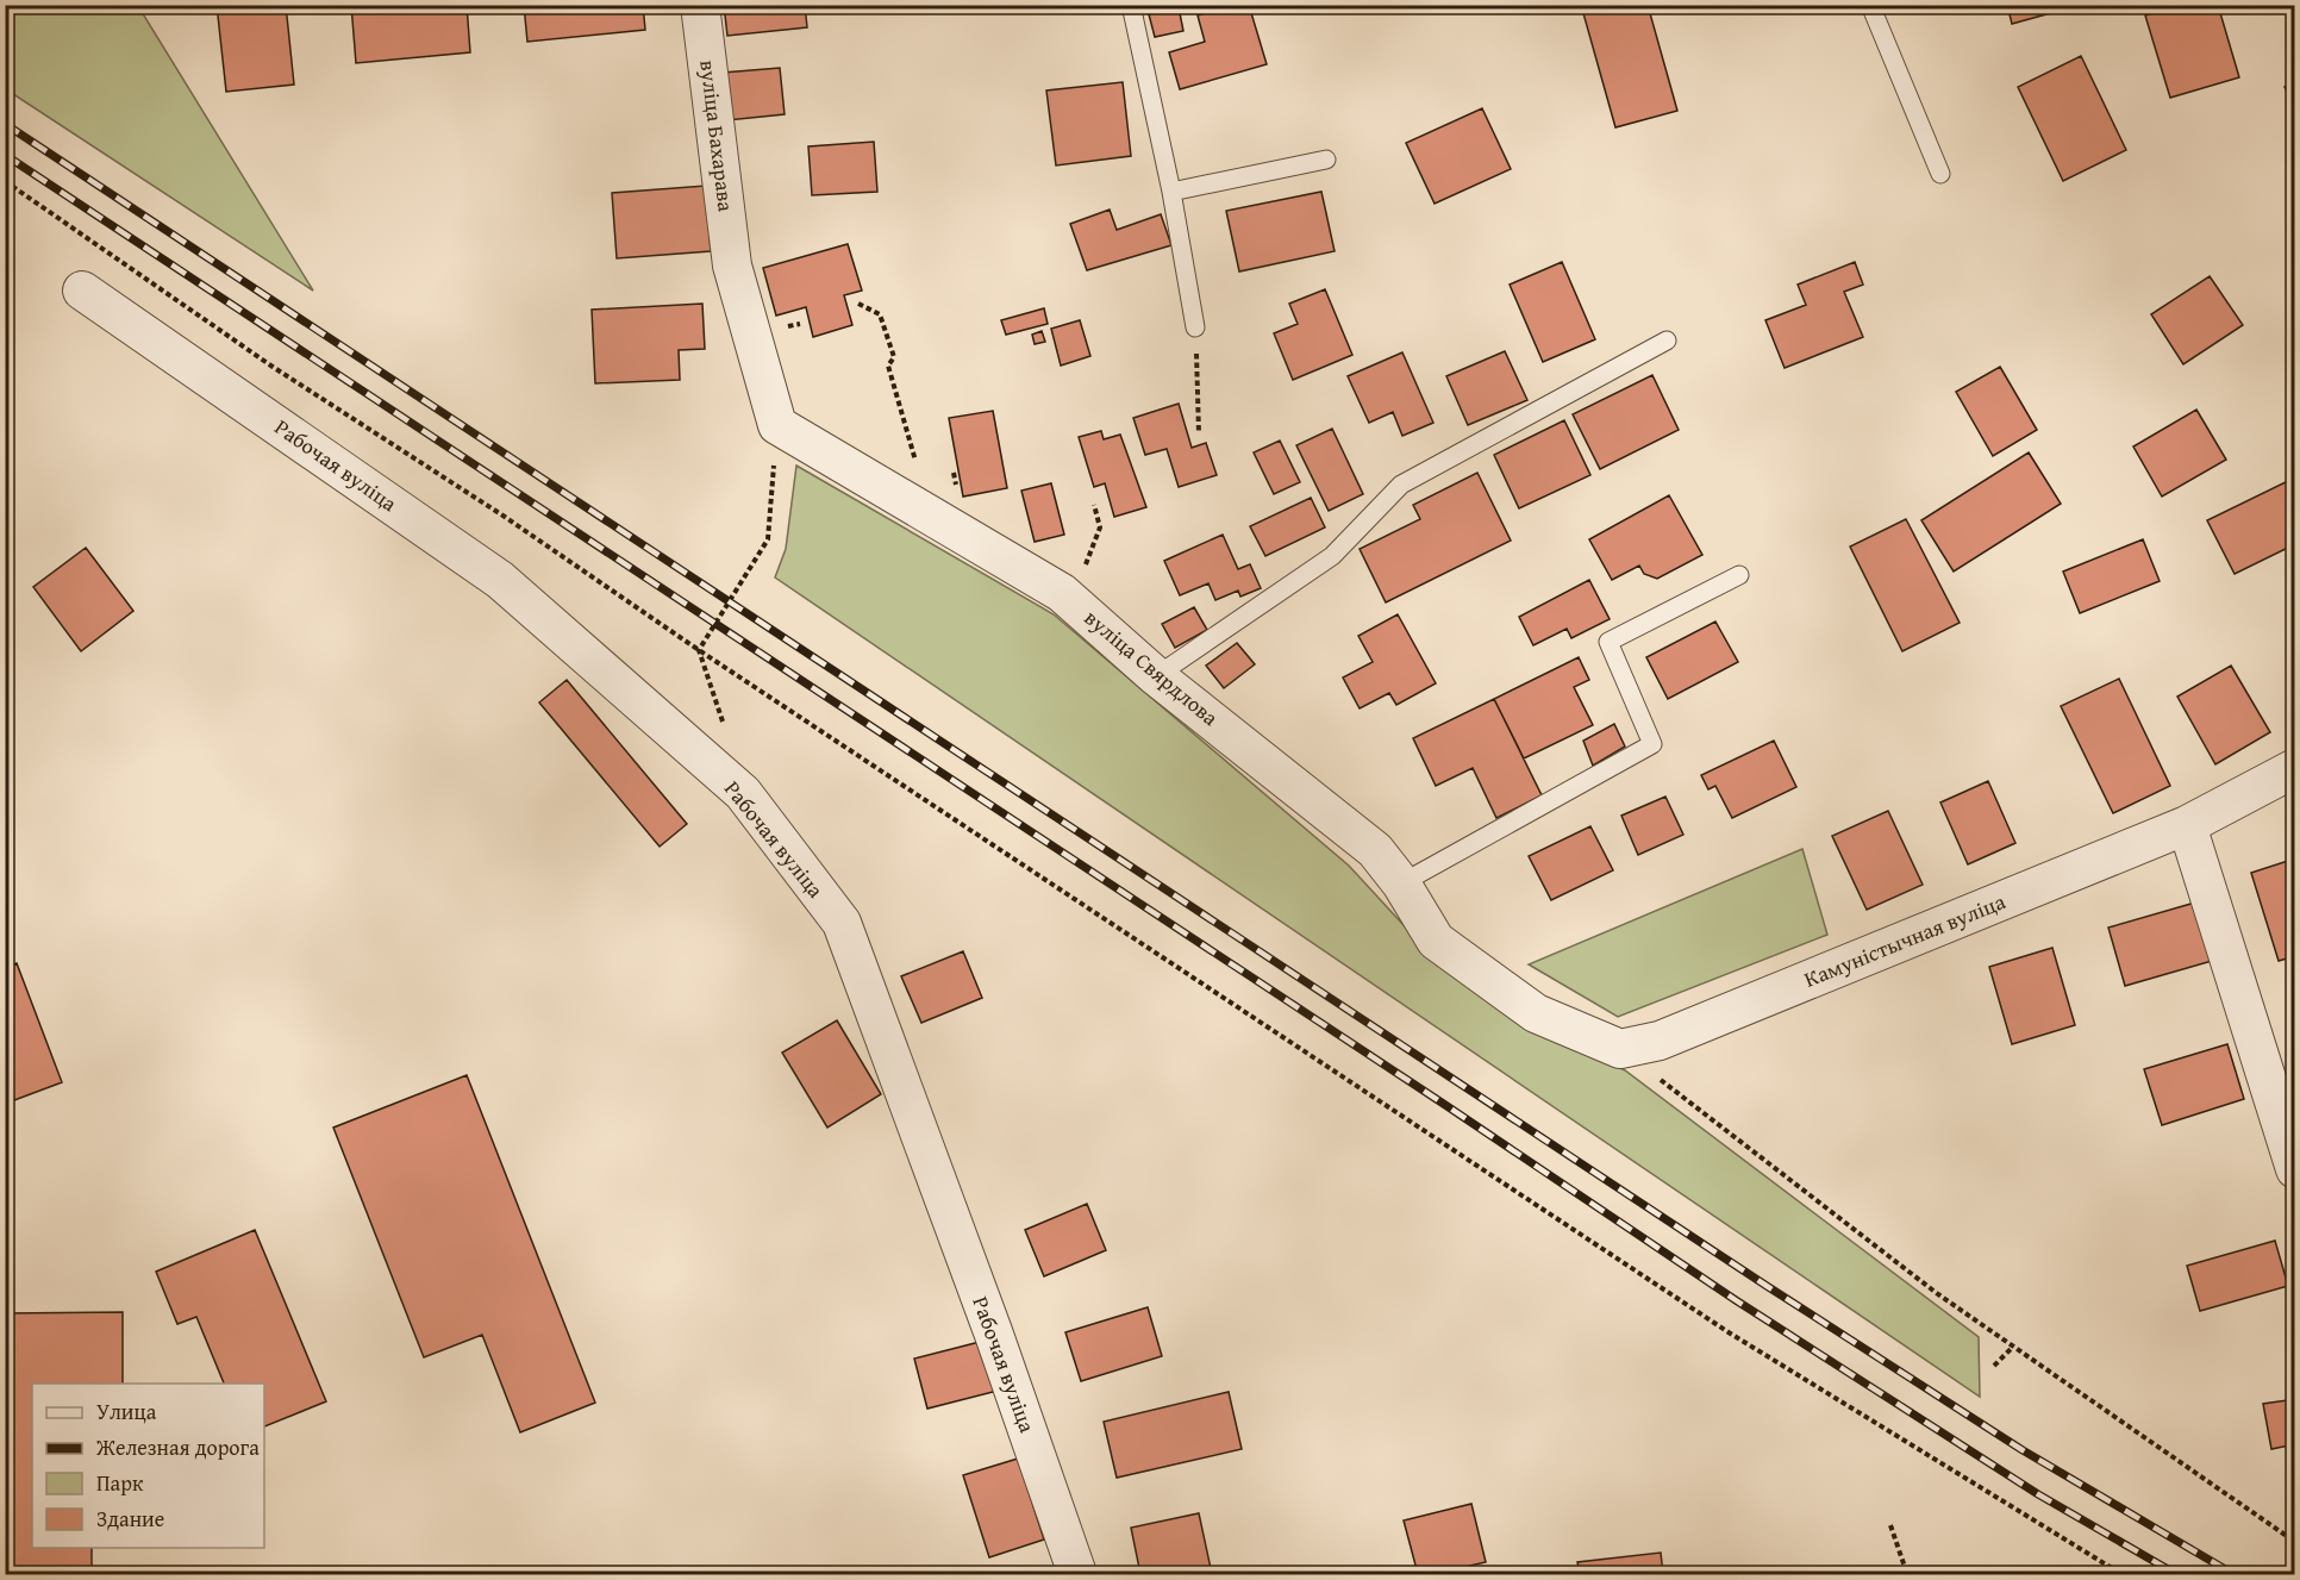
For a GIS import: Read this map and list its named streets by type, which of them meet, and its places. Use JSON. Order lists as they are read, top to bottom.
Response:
{
  "streets": {
    "street": [
      "вуліца Бахарава",
      "Рабочая вуліца",
      "вуліца Свярдлова",
      "Камуністычная вуліца"
    ]
  },
  "crossings": [
    ["вуліца Бахарава", "вуліца Свярдлова"],
    ["вуліца Свярдлова", "Камуністычная вуліца"]
  ],
  "legend": [
    "Улица",
    "Железная дорога",
    "Парк",
    "Здание"
  ]
}
